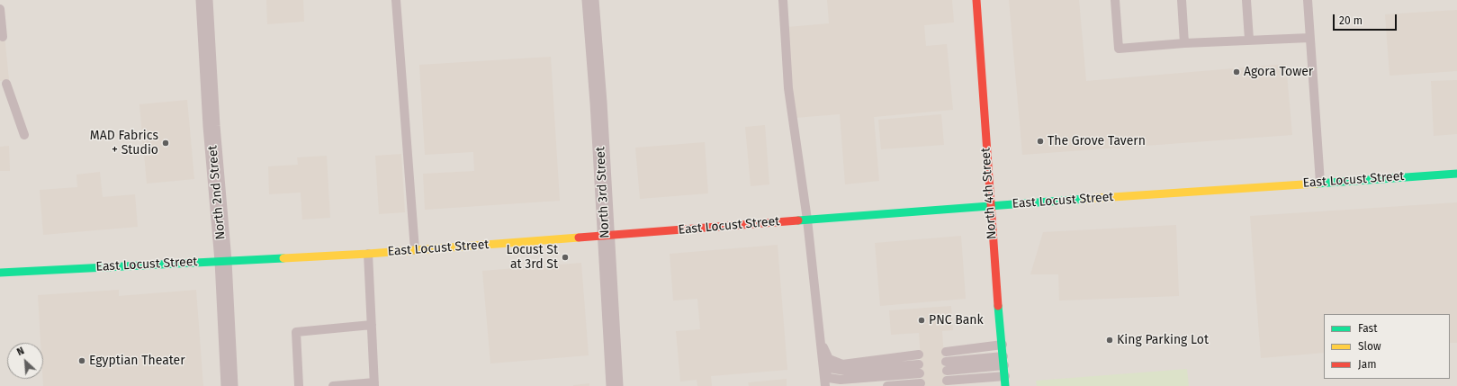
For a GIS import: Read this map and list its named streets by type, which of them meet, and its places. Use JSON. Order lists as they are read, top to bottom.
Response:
{
  "streets": {
    "street": [
      "East Locust Street",
      "North 2nd Street",
      "North 3rd Street",
      "North 4th Street"
    ]
  },
  "crossings": [
    ["East Locust Street", "North 2nd Street"],
    ["East Locust Street", "North 3rd Street"],
    ["East Locust Street", "North 4th Street"]
  ],
  "places": [
    "Agora Tower",
    "The Grove Tavern",
    "MAD Fabrics + Studio",
    "Locust St at 3rd St",
    "PNC Bank",
    "King Parking Lot",
    "Egyptian Theater"
  ],
  "legend": ["Fast", "Slow", "Jam"],
  "scale_bar": "20 m",
  "north": "top left"
}
